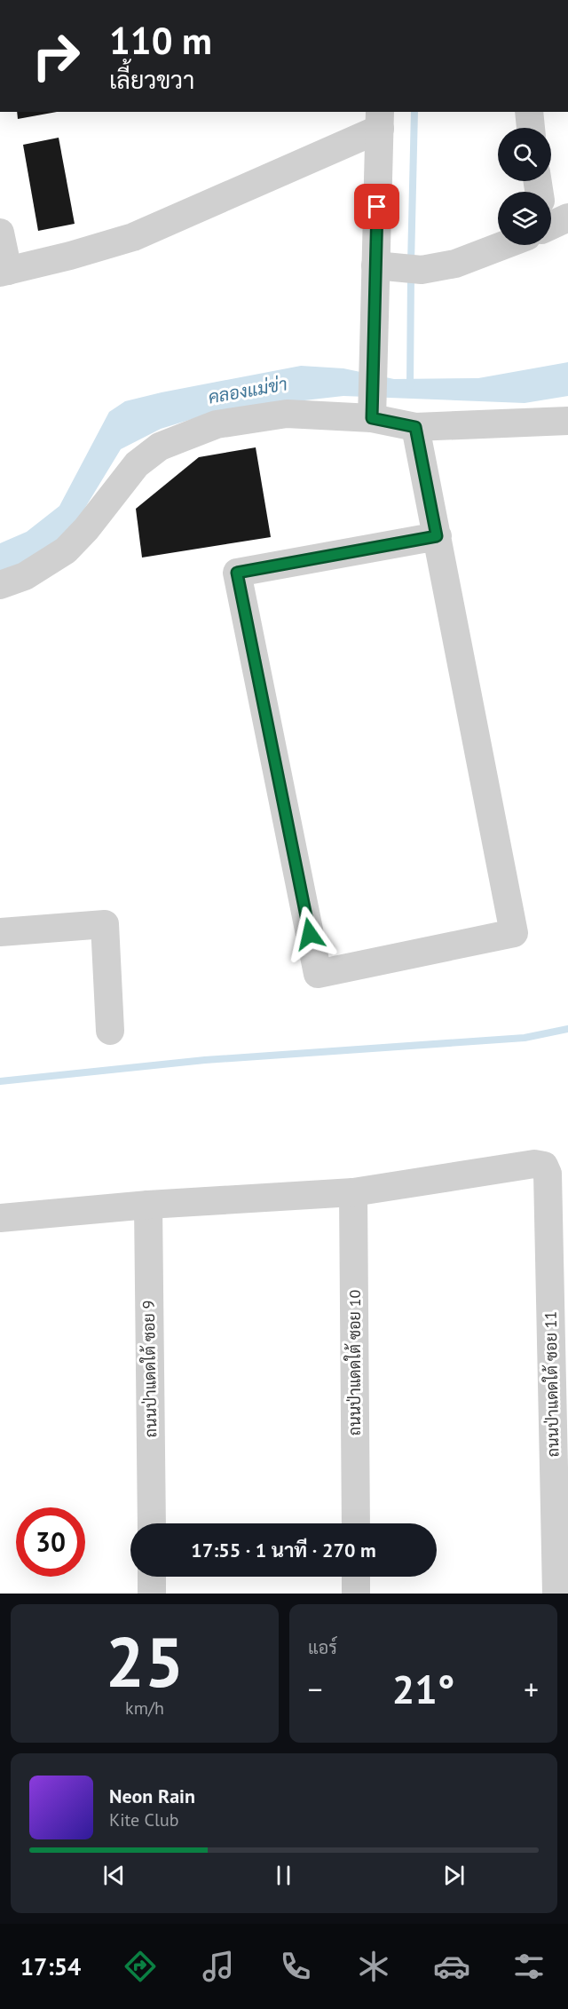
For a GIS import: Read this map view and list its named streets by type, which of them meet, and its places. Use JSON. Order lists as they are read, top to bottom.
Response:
{
  "streets": {
    "street": ["ถนนป่าแดดใต้ ซอย 10", "ถนนป่าแดดใต้ ซอย 9", "ถนนป่าแดดใต้ ซอย 11"]
  },
  "crossings": [
    ["ถนนป่าแดดใต้ ซอย 10", "ถนนป่าแดดใต้ ซอย 11"]
  ],
  "water": ["คลองแม่ข่า"],
  "page": {
    "turn": ["110 m", "เลี้ยวขวา"],
    "limit": "30",
    "trip": "17:55 · 1 นาที · 270 m",
    "tile": [
      ["25", "km/h"],
      "แอร์"
    ],
    "heat": ["−", "21°", "+"],
    "song": ["Neon Rain", "Kite Club"],
    "tabs": "17:54"
  }
}
